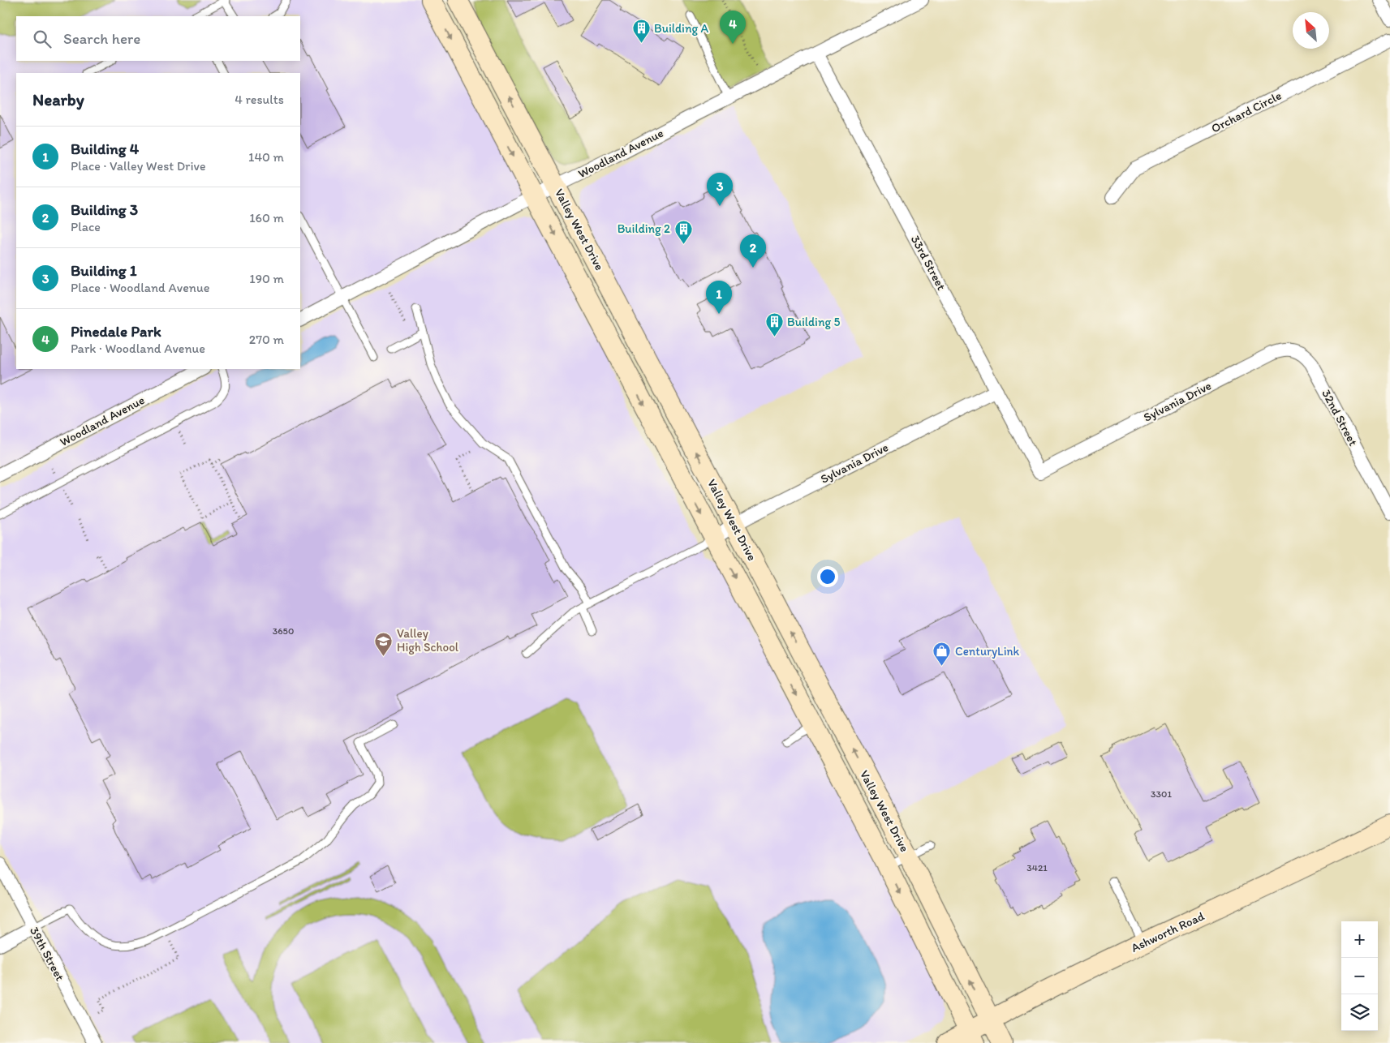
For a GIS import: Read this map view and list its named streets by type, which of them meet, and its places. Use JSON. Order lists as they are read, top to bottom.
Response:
{
  "streets": {
    "main road": ["Valley West Drive", "Ashworth Road"],
    "street": [
      "Orchard Circle",
      "Woodland Avenue",
      "33rd Street",
      "Sylvania Drive",
      "32nd Street",
      "39th Street"
    ]
  },
  "crossings": [
    ["Woodland Avenue", "Valley West Drive"],
    ["Woodland Avenue", "33rd Street"],
    ["Valley West Drive", "Sylvania Drive"],
    ["Valley West Drive", "Ashworth Road"],
    ["33rd Street", "Sylvania Drive"],
    ["Sylvania Drive", "32nd Street"]
  ],
  "places": {
    "building": ["Building A", "Building 2", "Building 5"],
    "school or university": ["Valley High School"],
    "shop": ["CenturyLink"]
  },
  "house_numbers": ["3650", "3301", "3421"],
  "north": "top left",
  "page": {
    "pins": [
      "4",
      "3",
      "2",
      "1"
    ],
    "search": "Search here",
    "heading": ["Nearby", "4 results"],
    "list": [
      {
        "mark": "1",
        "name": "Building 4",
        "note": "Place · Valley West Drive",
        "value": "140 m"
      },
      {
        "mark": "2",
        "name": "Building 3",
        "note": "Place",
        "value": "160 m"
      },
      {
        "mark": "3",
        "name": "Building 1",
        "note": "Place · Woodland Avenue",
        "value": "190 m"
      },
      {
        "mark": "4",
        "name": "Pinedale Park",
        "note": "Park · Woodland Avenue",
        "value": "270 m"
      }
    ],
    "map_buttons": ["+", "−"]
  }
}
